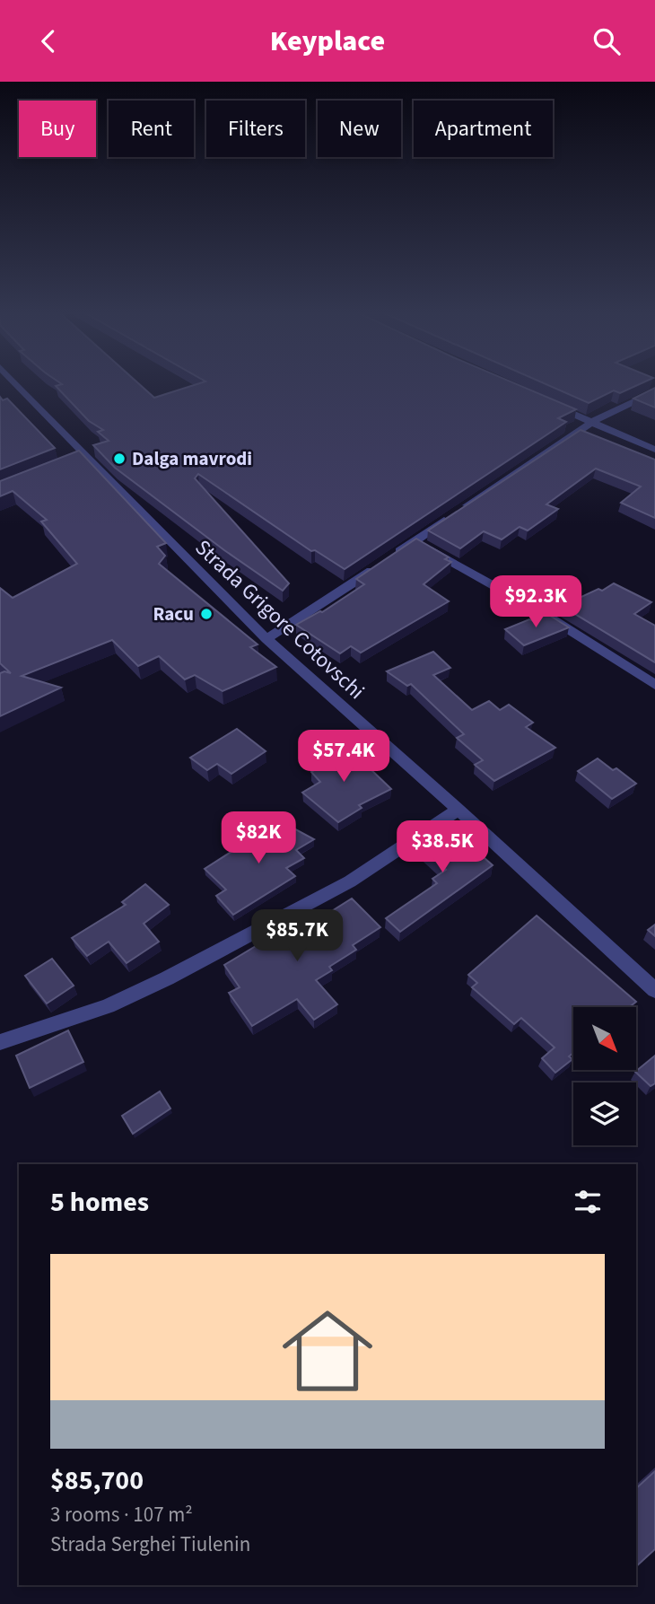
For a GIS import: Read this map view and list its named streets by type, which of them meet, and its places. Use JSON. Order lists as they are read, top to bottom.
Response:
{
  "streets": {
    "street": ["Strada Grigore Cotovschi"]
  },
  "places": ["Dalga mavrodi", "Racu"],
  "north": "bottom right",
  "page": {
    "header": "Keyplace",
    "chip": [
      "Buy",
      "Rent",
      "Filters",
      "New",
      "Apartment"
    ],
    "price": [
      "$92.3K",
      "$57.4K",
      "$82K",
      "$38.5K",
      "$85.7K"
    ],
    "heading": "5 homes",
    "list": [
      {
        "name": "$85,700",
        "note": "3 rooms · 107 m² · Strada Serghei Tiulenin"
      }
    ]
  }
}
